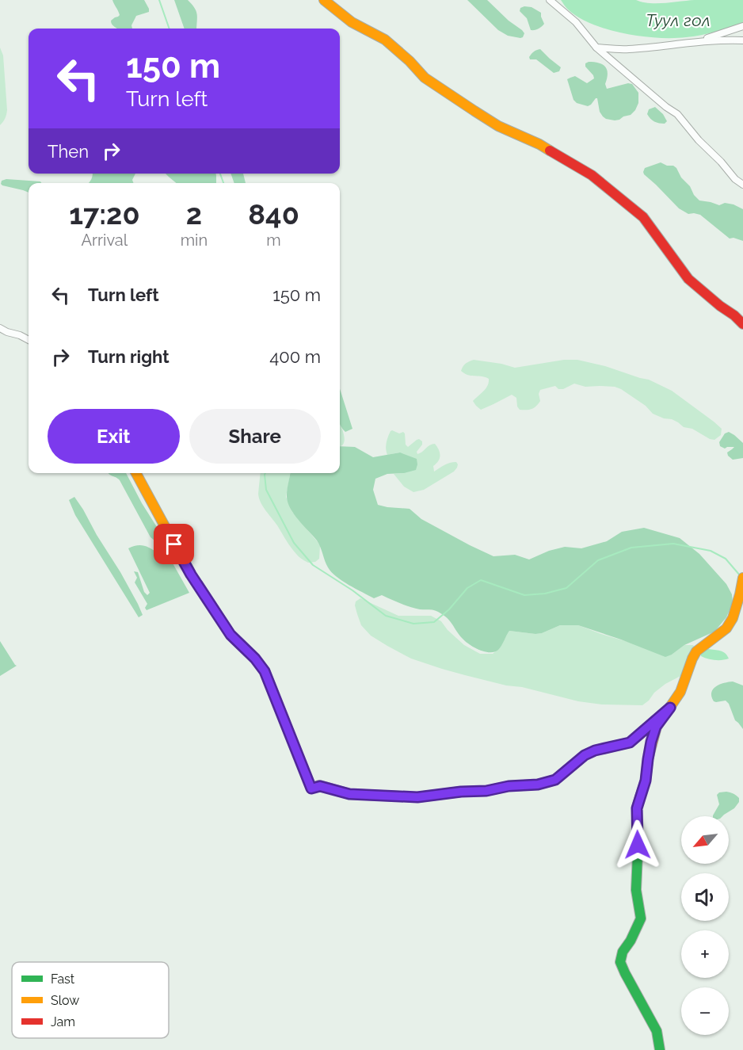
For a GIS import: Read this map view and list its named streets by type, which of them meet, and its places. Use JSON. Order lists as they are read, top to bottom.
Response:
{
  "water": ["Туул гол"],
  "legend": ["Fast", "Slow", "Jam"],
  "north": "bottom left",
  "page": {
    "turn": ["150 m", "Turn left"],
    "then": "Then",
    "eta": [
      "17:20",
      "Arrival",
      "2",
      "min",
      "840",
      "m"
    ],
    "list": [
      {
        "name": "Turn left",
        "value": "150 m"
      },
      {
        "name": "Turn right",
        "value": "400 m"
      }
    ],
    "buttons": ["Exit", "Share"],
    "map_buttons": ["+", "−"]
  }
}
